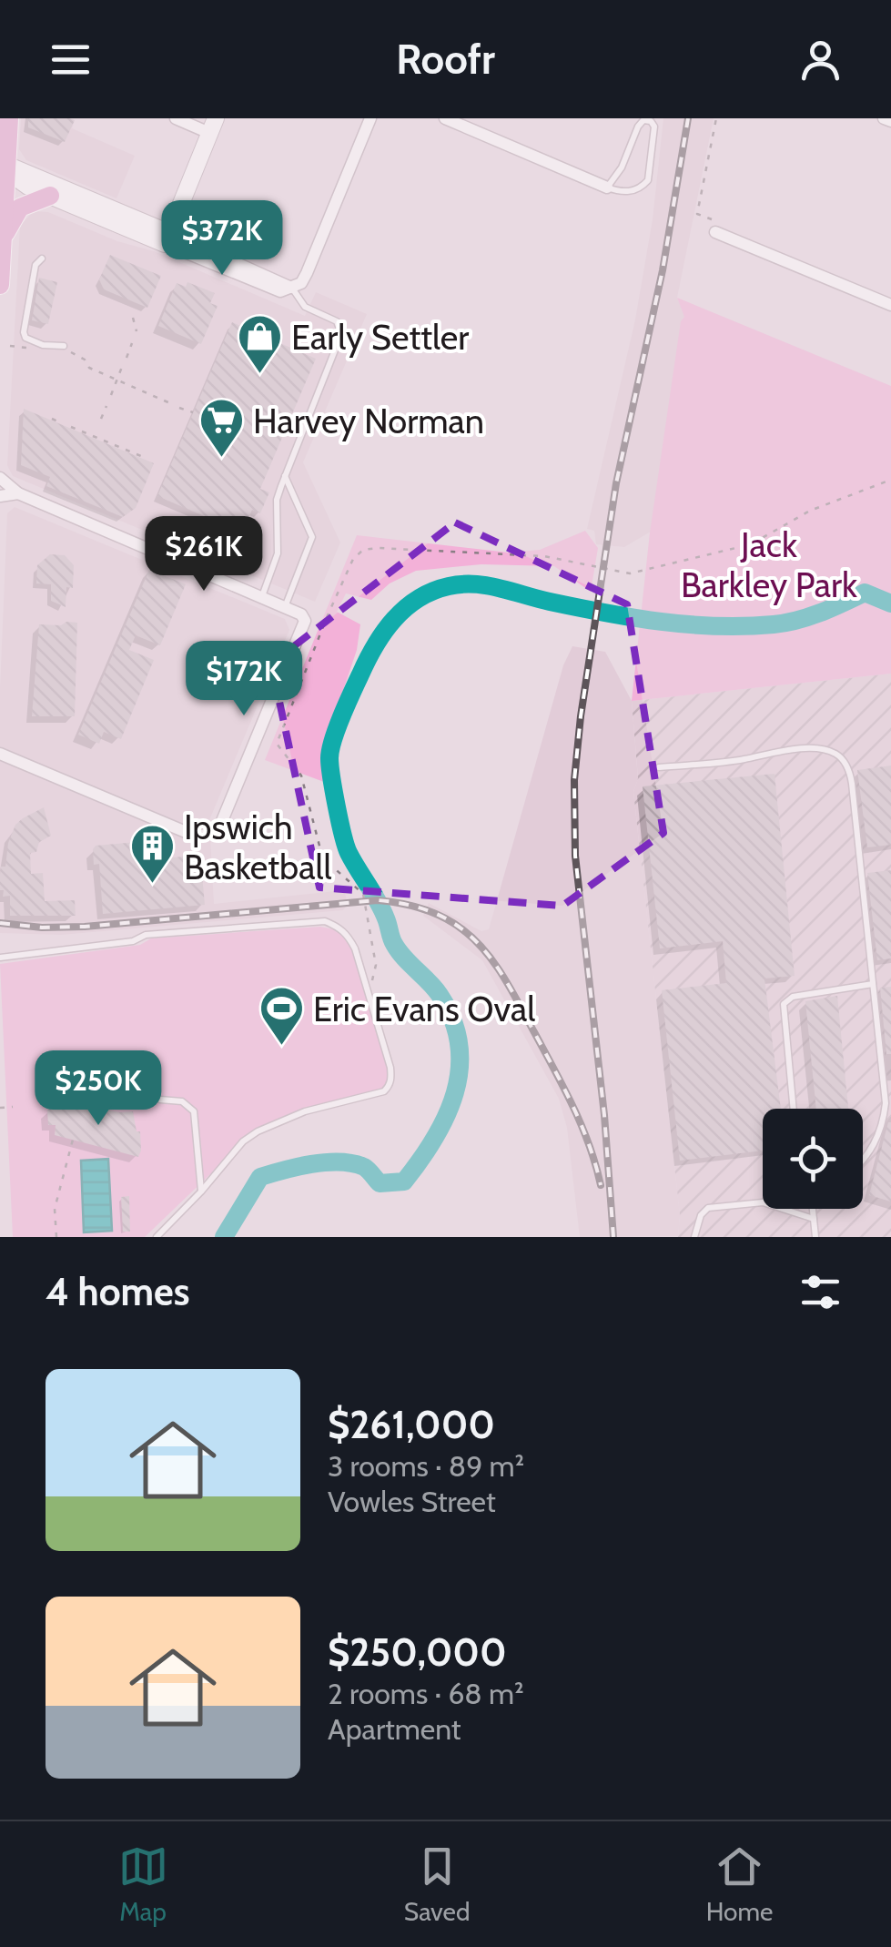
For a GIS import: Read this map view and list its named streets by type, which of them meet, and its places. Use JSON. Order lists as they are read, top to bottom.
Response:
{
  "parks": ["Jack Barkley Park"],
  "places": {
    "shop": ["Early Settler"],
    "supermarket": ["Harvey Norman"],
    "building": ["Ipswich Basketball"],
    "sports": ["Eric Evans Oval"]
  },
  "page": {
    "header": "Roofr",
    "price": [
      "$372K",
      "$261K",
      "$172K",
      "$250K"
    ],
    "heading": "4 homes",
    "list": [
      {
        "name": "$261,000",
        "note": "3 rooms · 89 m² · Vowles Street"
      },
      {
        "name": "$250,000",
        "note": "2 rooms · 68 m² · Apartment"
      }
    ],
    "tabs": ["Map", "Saved", "Home"]
  }
}
